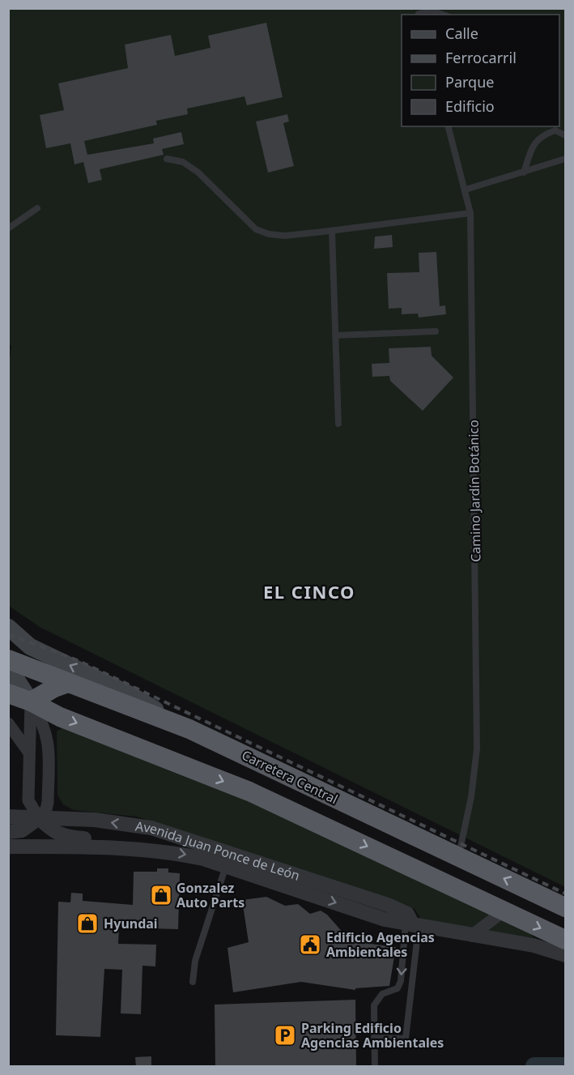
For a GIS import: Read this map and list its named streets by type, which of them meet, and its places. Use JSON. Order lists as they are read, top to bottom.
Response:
{
  "streets": {
    "highway": ["Carretera Central"],
    "street": ["Avenida Juan Ponce de León"],
    "lane": ["Camino Jardín Botánico"]
  },
  "crossings": [
    ["Camino Jardín Botánico", "Carretera Central"]
  ],
  "districts": ["EL CINCO"],
  "places": {
    "shop": ["Gonzalez Auto Parts", "Hyundai"],
    "public building": ["Edificio Agencias Ambientales"],
    "parking": ["Parking Edificio Agencias Ambientales"]
  },
  "legend": [
    "Calle",
    "Ferrocarril",
    "Parque",
    "Edificio"
  ]
}
